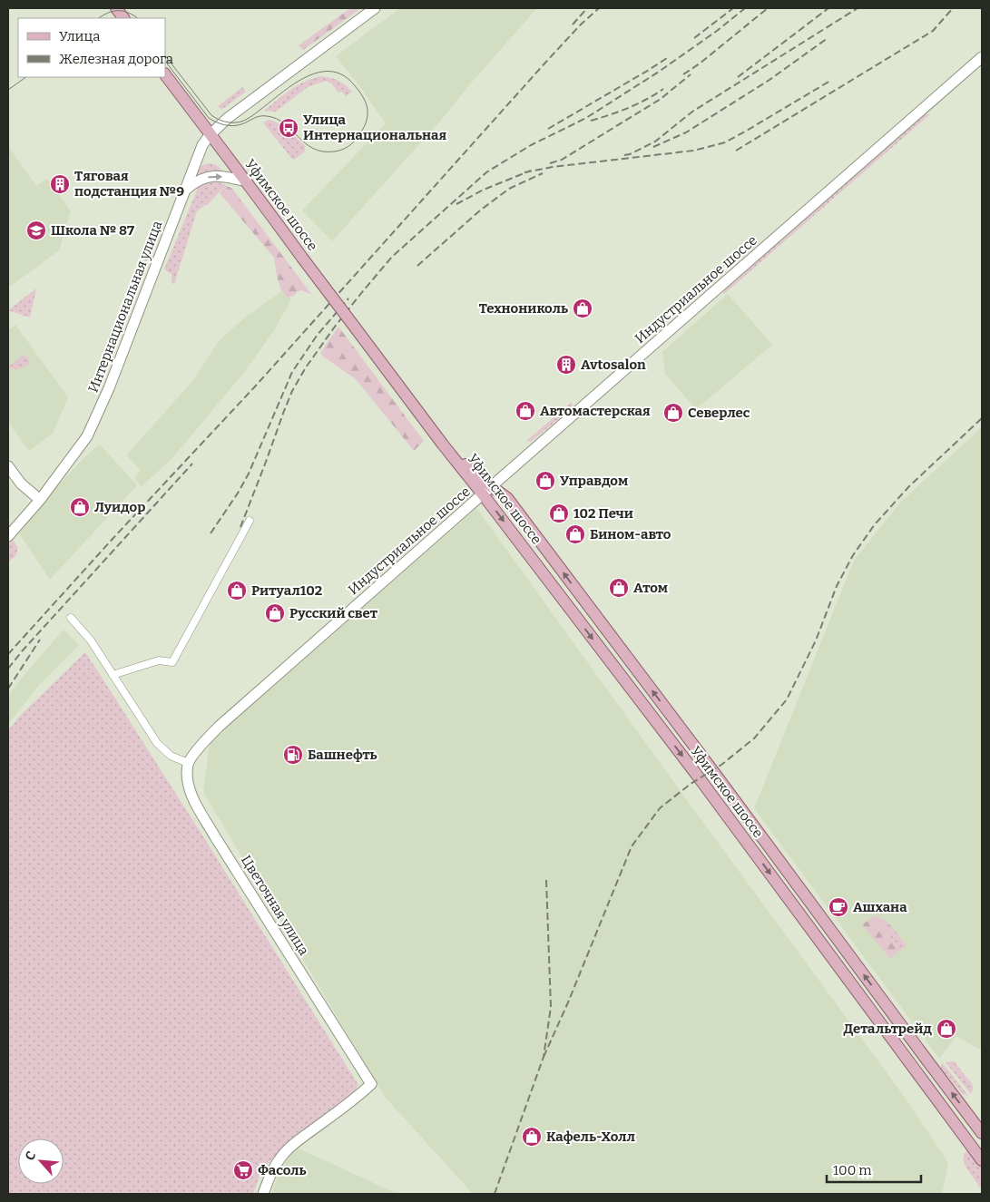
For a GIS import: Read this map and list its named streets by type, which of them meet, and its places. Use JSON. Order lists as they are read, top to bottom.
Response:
{
  "streets": {
    "main road": ["Уфимское шоссе"],
    "street": ["Индустриальное шоссе", "Интернациональная улица", "Цветочная улица"]
  },
  "crossings": [
    ["Уфимское шоссе", "Индустриальное шоссе"],
    ["Уфимское шоссе", "Интернациональная улица"],
    ["Индустриальное шоссе", "Цветочная улица"]
  ],
  "places": {
    "bus stop": ["Улица Интернациональная"],
    "building": ["Тяговая подстанция №9", "Avtosalon"],
    "school or university": ["Школа № 87"],
    "shop": [
      "Технониколь",
      "Автомастерская",
      "Северлес",
      "Управдом",
      "Луидор",
      "102 Печи",
      "Бином-авто",
      "Атом",
      "Ритуал102",
      "Русский свет",
      "Детальтрейд",
      "Кафель-Холл"
    ],
    "fuel station": ["Башнефть"],
    "cafe": ["Ашхана"],
    "supermarket": ["Фасоль"]
  },
  "legend": ["Улица", "Железная дорога"],
  "scale_bar": "100 m",
  "north": "top left"
}
